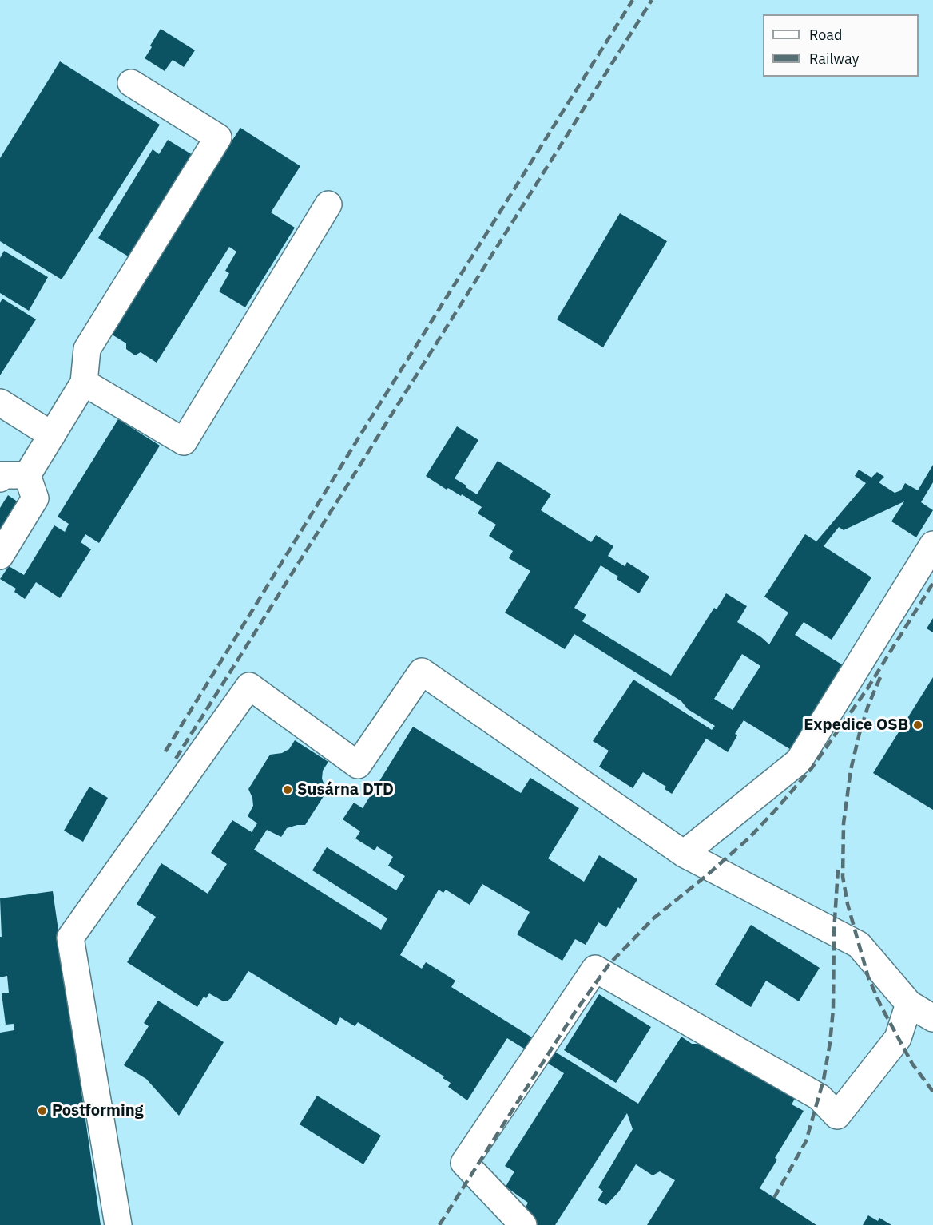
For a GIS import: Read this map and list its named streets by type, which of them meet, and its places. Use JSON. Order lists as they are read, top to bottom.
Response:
{
  "places": ["Expedice OSB", "Susárna DTD", "Postforming"],
  "legend": ["Road", "Railway"]
}
